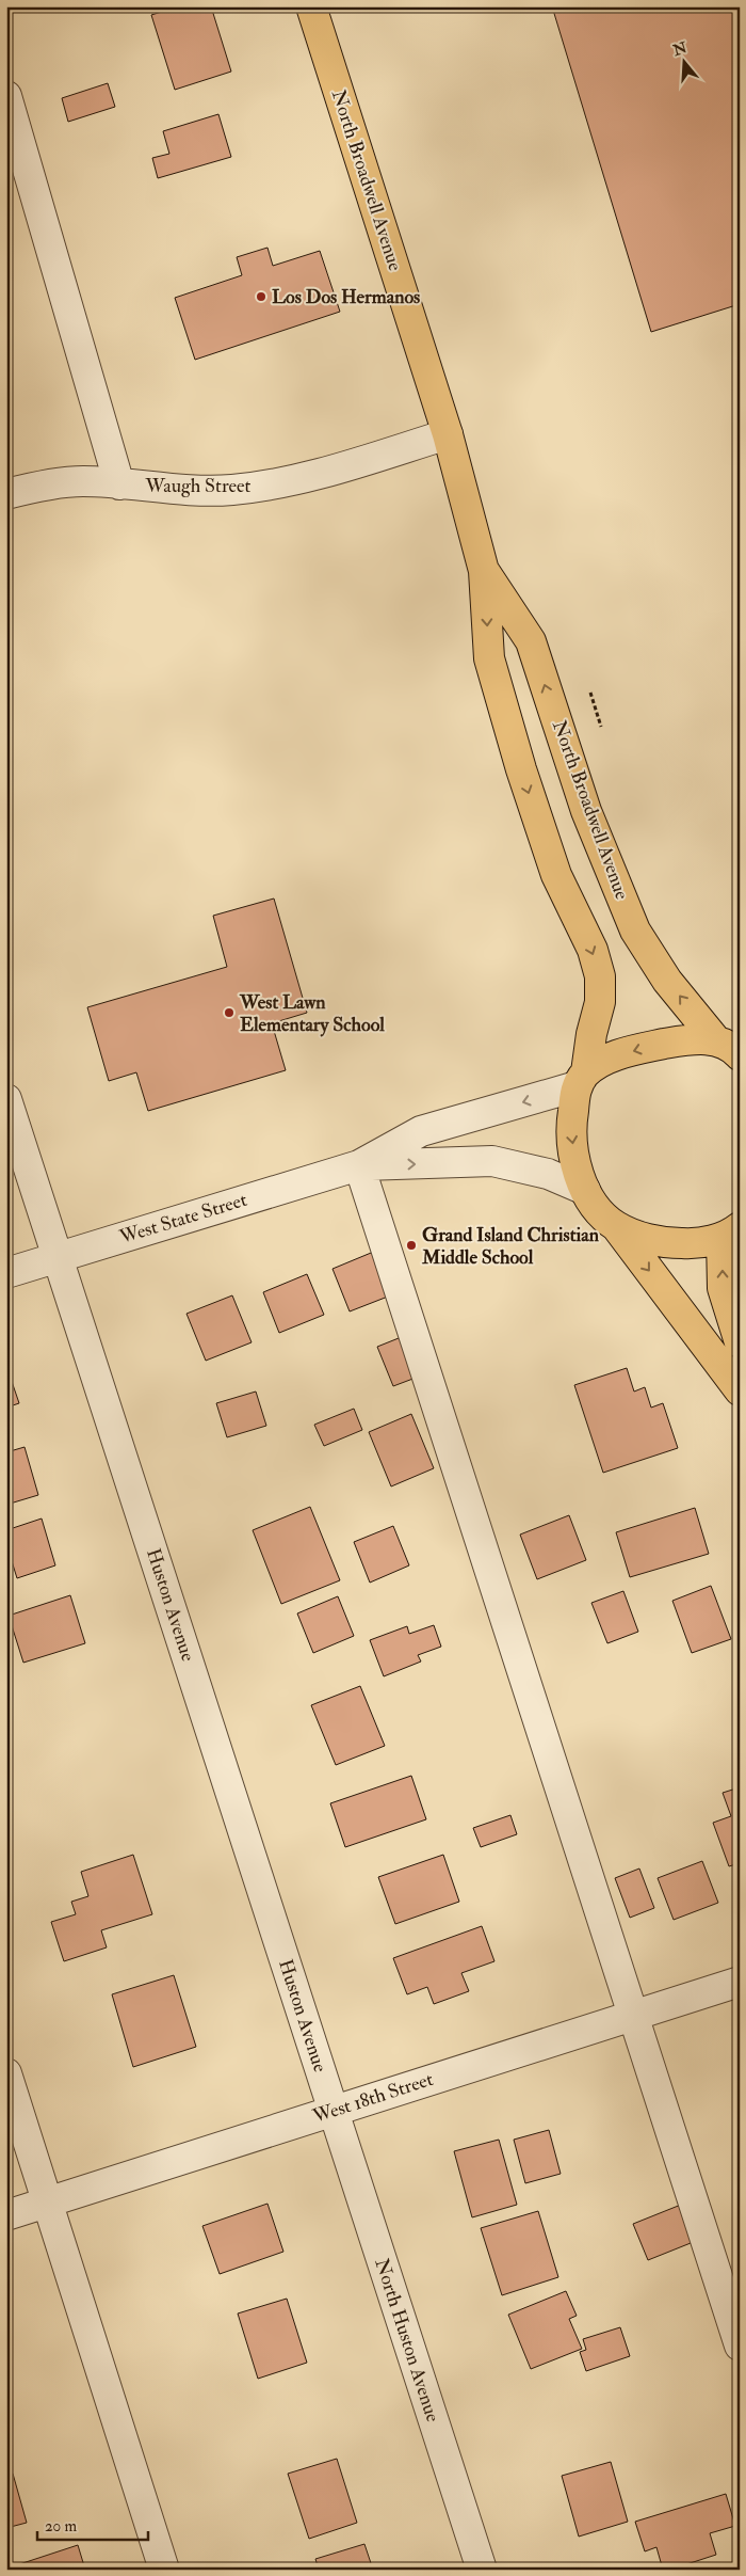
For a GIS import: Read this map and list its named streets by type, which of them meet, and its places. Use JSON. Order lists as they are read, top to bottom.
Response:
{
  "streets": {
    "main road": ["North Broadwell Avenue"],
    "street": [
      "Waugh Street",
      "West State Street",
      "Huston Avenue",
      "West 18th Street",
      "North Huston Avenue"
    ]
  },
  "crossings": [
    ["North Broadwell Avenue", "Waugh Street"],
    ["North Broadwell Avenue", "West State Street"],
    ["West State Street", "Huston Avenue"],
    ["Huston Avenue", "West 18th Street"],
    ["Huston Avenue", "North Huston Avenue"],
    ["West 18th Street", "North Huston Avenue"]
  ],
  "places": ["Los Dos Hermanos", "West Lawn Elementary School", "Grand Island Christian Middle School"],
  "scale_bar": "20 m",
  "north": "top"
}
